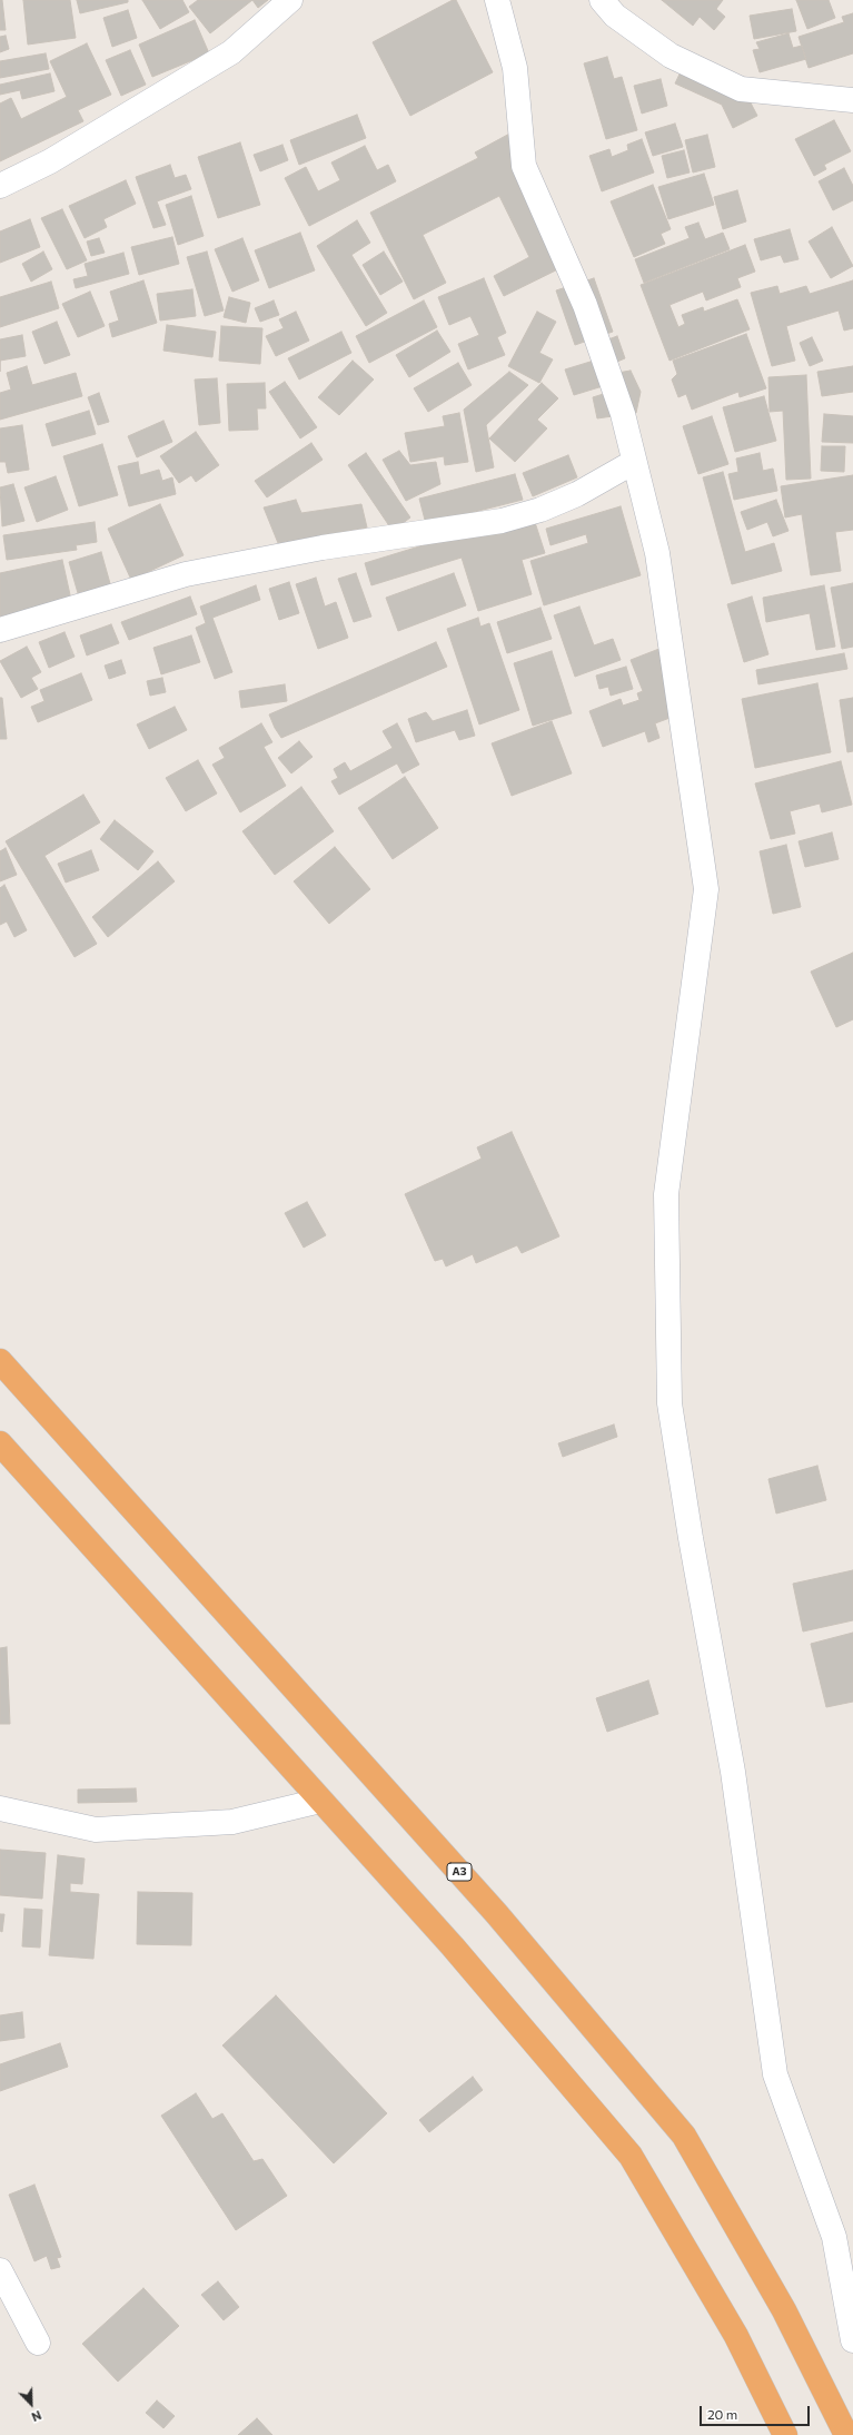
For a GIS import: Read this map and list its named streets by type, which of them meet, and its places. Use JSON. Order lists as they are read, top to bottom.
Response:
{
  "streets": {
    "highway": ["A3"]
  },
  "scale_bar": "20 m",
  "north": "bottom right"
}
